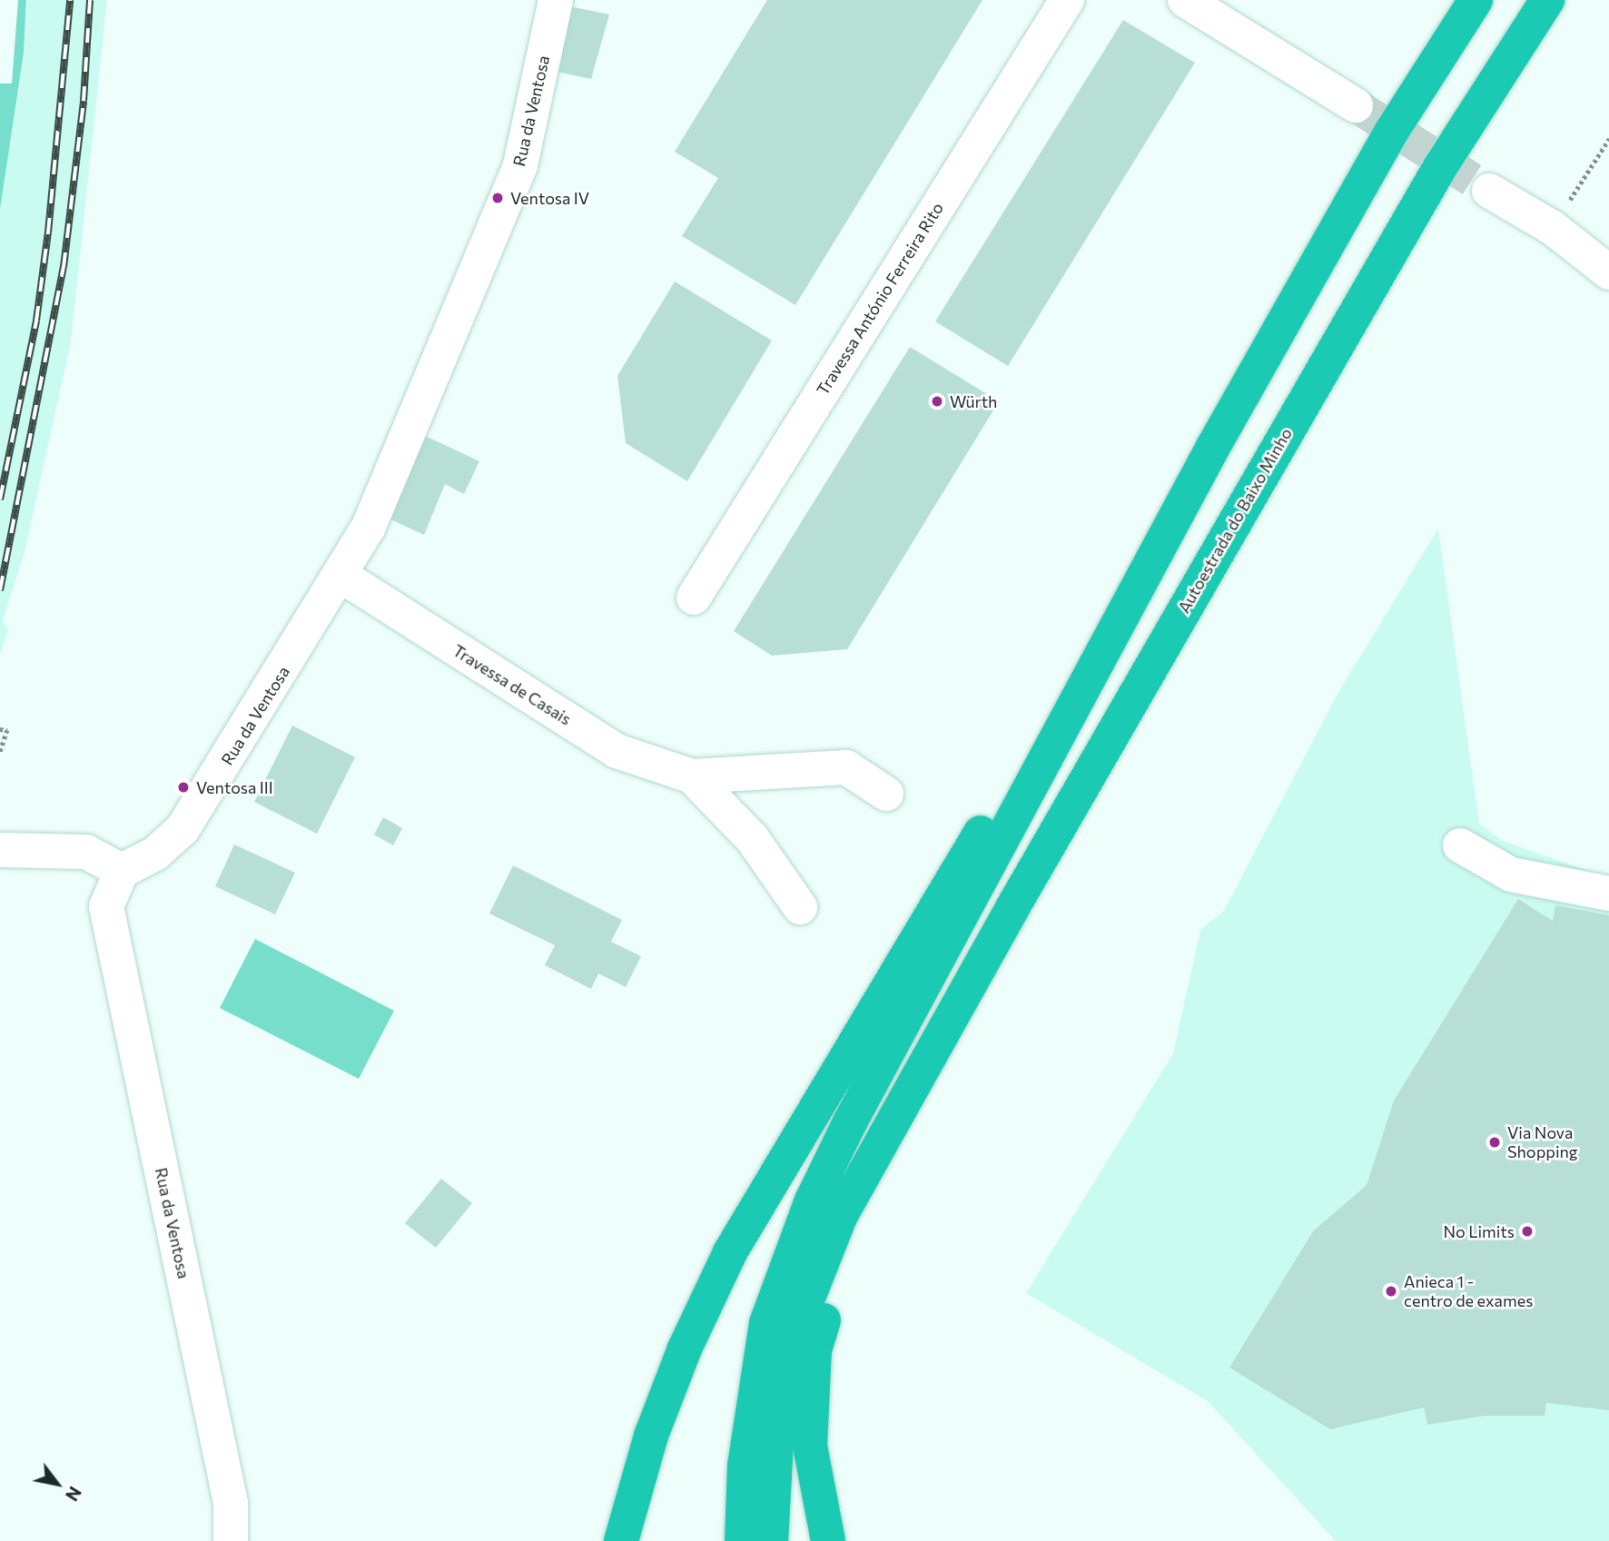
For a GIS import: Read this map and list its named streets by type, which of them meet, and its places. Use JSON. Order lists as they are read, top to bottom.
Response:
{
  "streets": {
    "highway": ["Autoestrada do Baixo Minho"],
    "street": ["Rua da Ventosa", "Travessa António Ferreira Rito", "Travessa de Casais"]
  },
  "crossings": [
    ["Rua da Ventosa", "Travessa de Casais"]
  ],
  "places": [
    "Ventosa IV",
    "Würth",
    "Ventosa III",
    "Via Nova Shopping",
    "No Limits",
    "Anieca 1 - centro de exames"
  ],
  "north": "bottom right"
}
